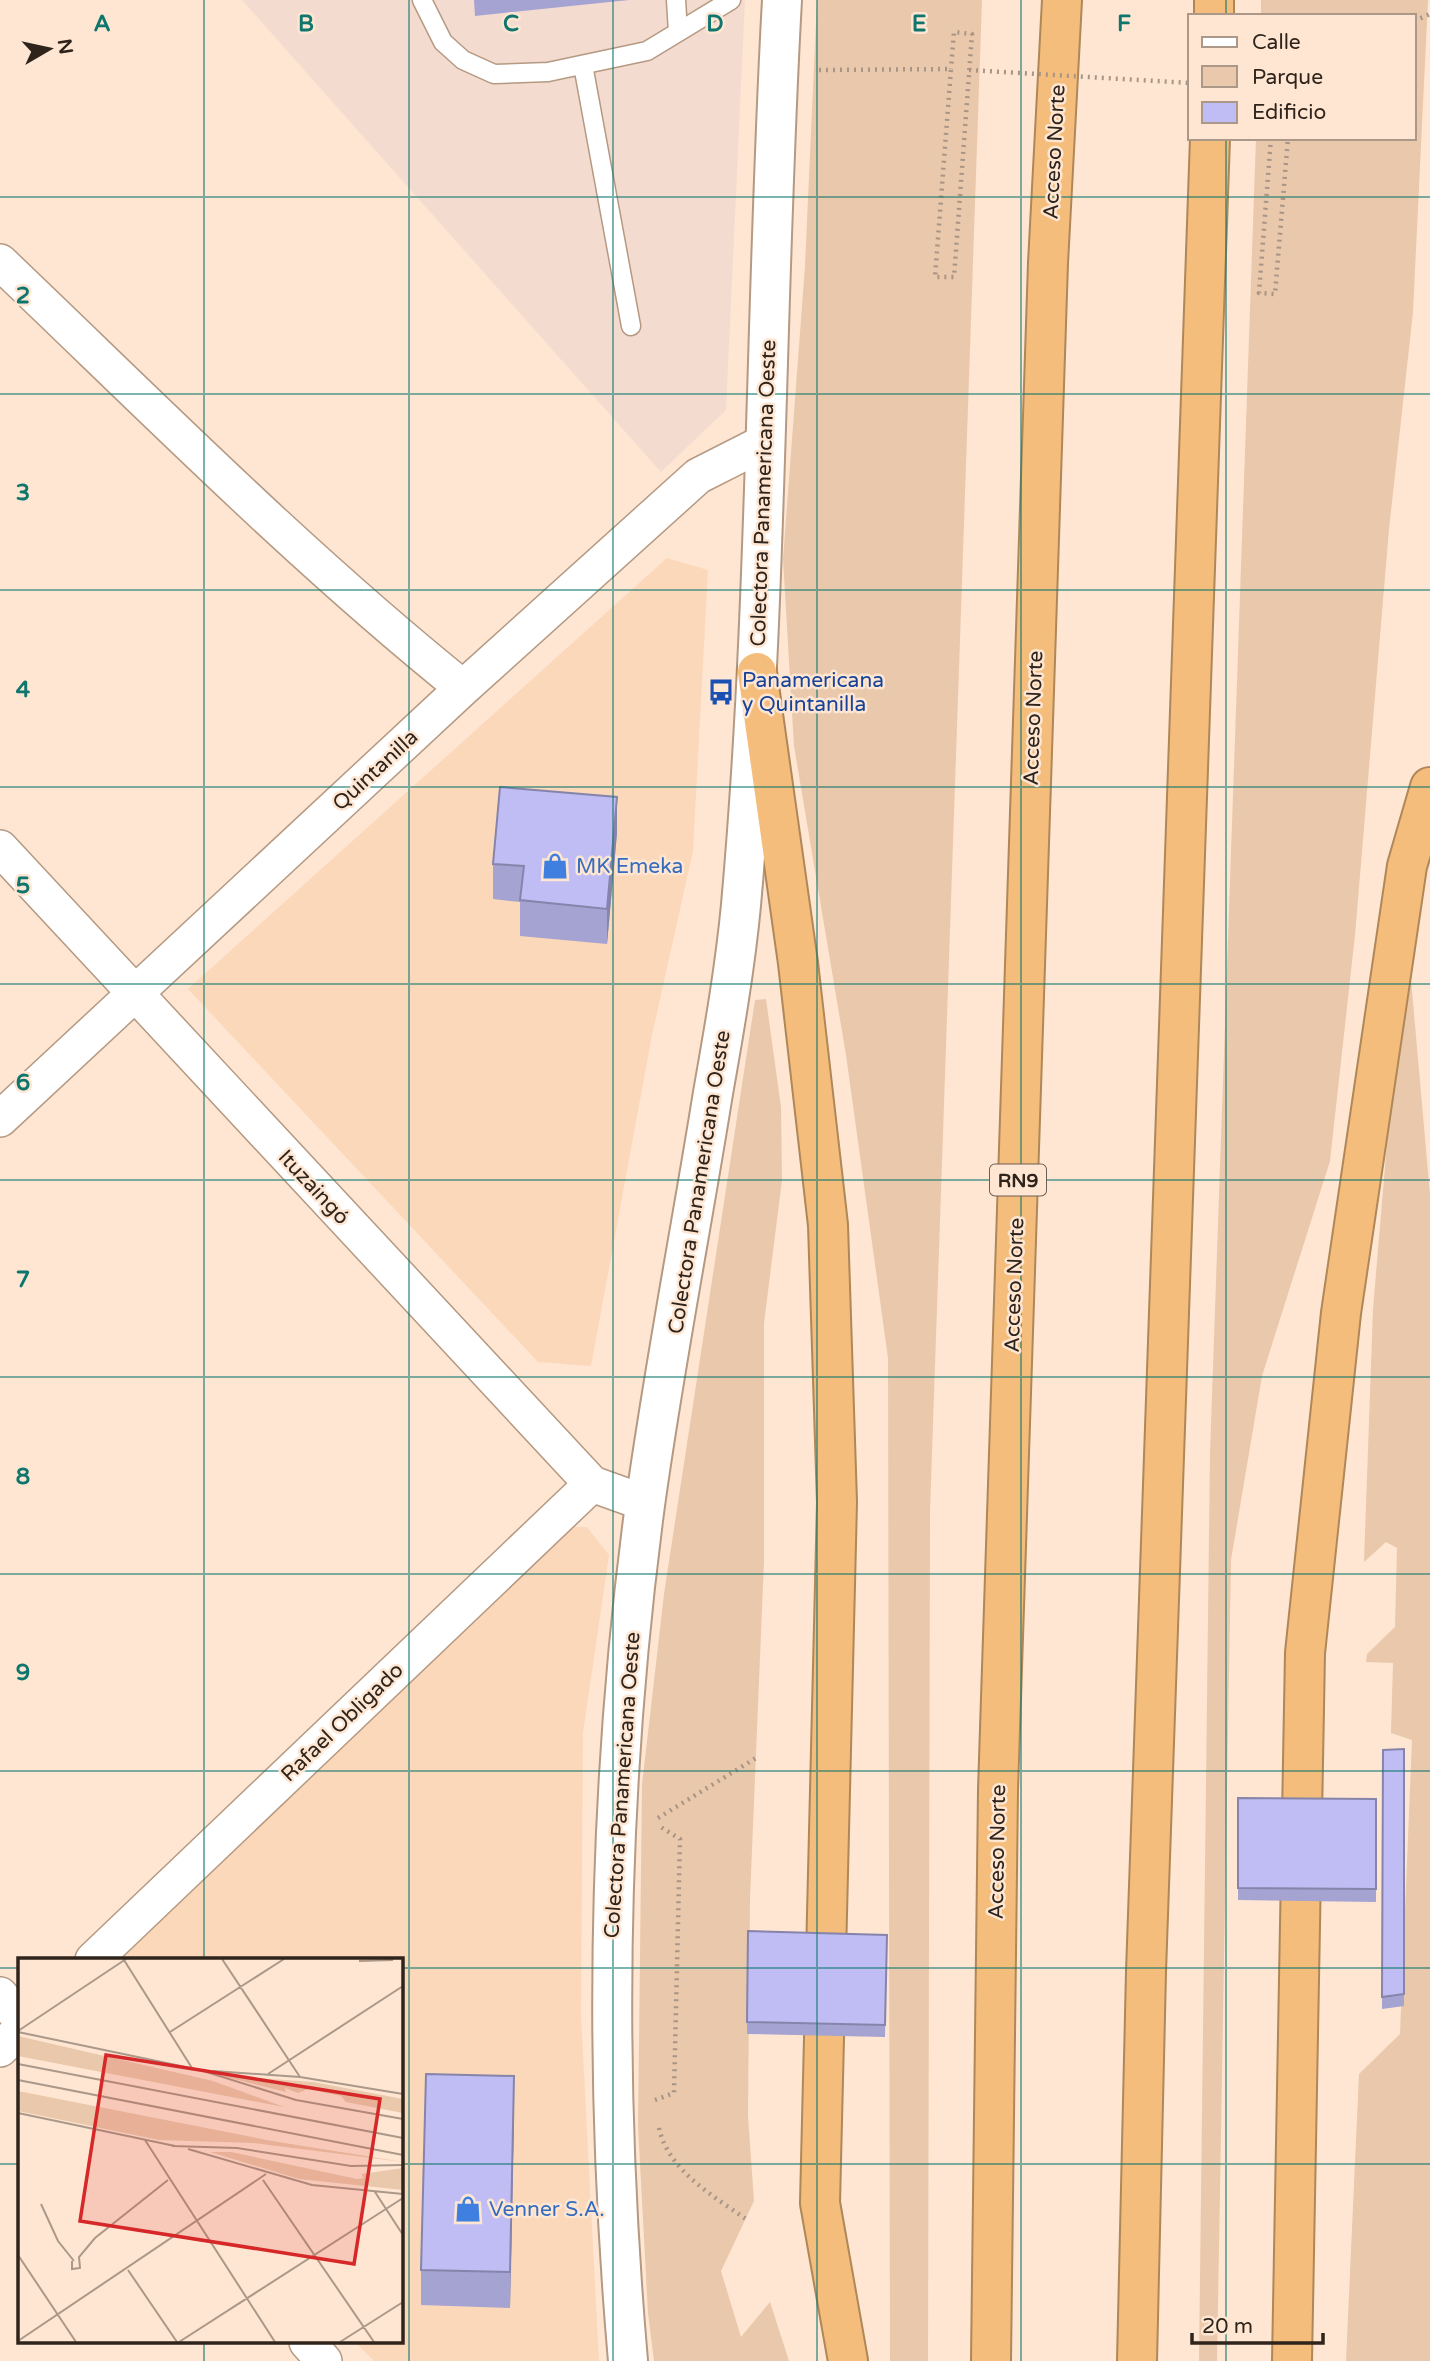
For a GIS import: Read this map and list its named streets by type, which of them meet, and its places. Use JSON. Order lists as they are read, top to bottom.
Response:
{
  "streets": {
    "highway": ["Acceso Norte", "RN9"],
    "street": [
      "Colectora Panamericana Oeste",
      "Quintanilla",
      "Ituzaingó",
      "Rafael Obligado"
    ]
  },
  "crossings": [
    ["Colectora Panamericana Oeste", "Quintanilla"],
    ["Colectora Panamericana Oeste", "Ituzaingó"],
    ["Quintanilla", "Ituzaingó"],
    ["Ituzaingó", "Rafael Obligado"]
  ],
  "places": {
    "bus stop": ["Panamericana y Quintanilla"],
    "shop": ["MK Emeka", "Venner S.A."]
  },
  "legend": ["Calle", "Parque", "Edificio"],
  "scale_bar": "20 m",
  "north": "right",
  "grid": {
    "columns": [
      "A",
      "B",
      "C",
      "D",
      "E",
      "F"
    ],
    "rows": [
      "2",
      "3",
      "4",
      "5",
      "6",
      "7",
      "8",
      "9"
    ]
  }
}
